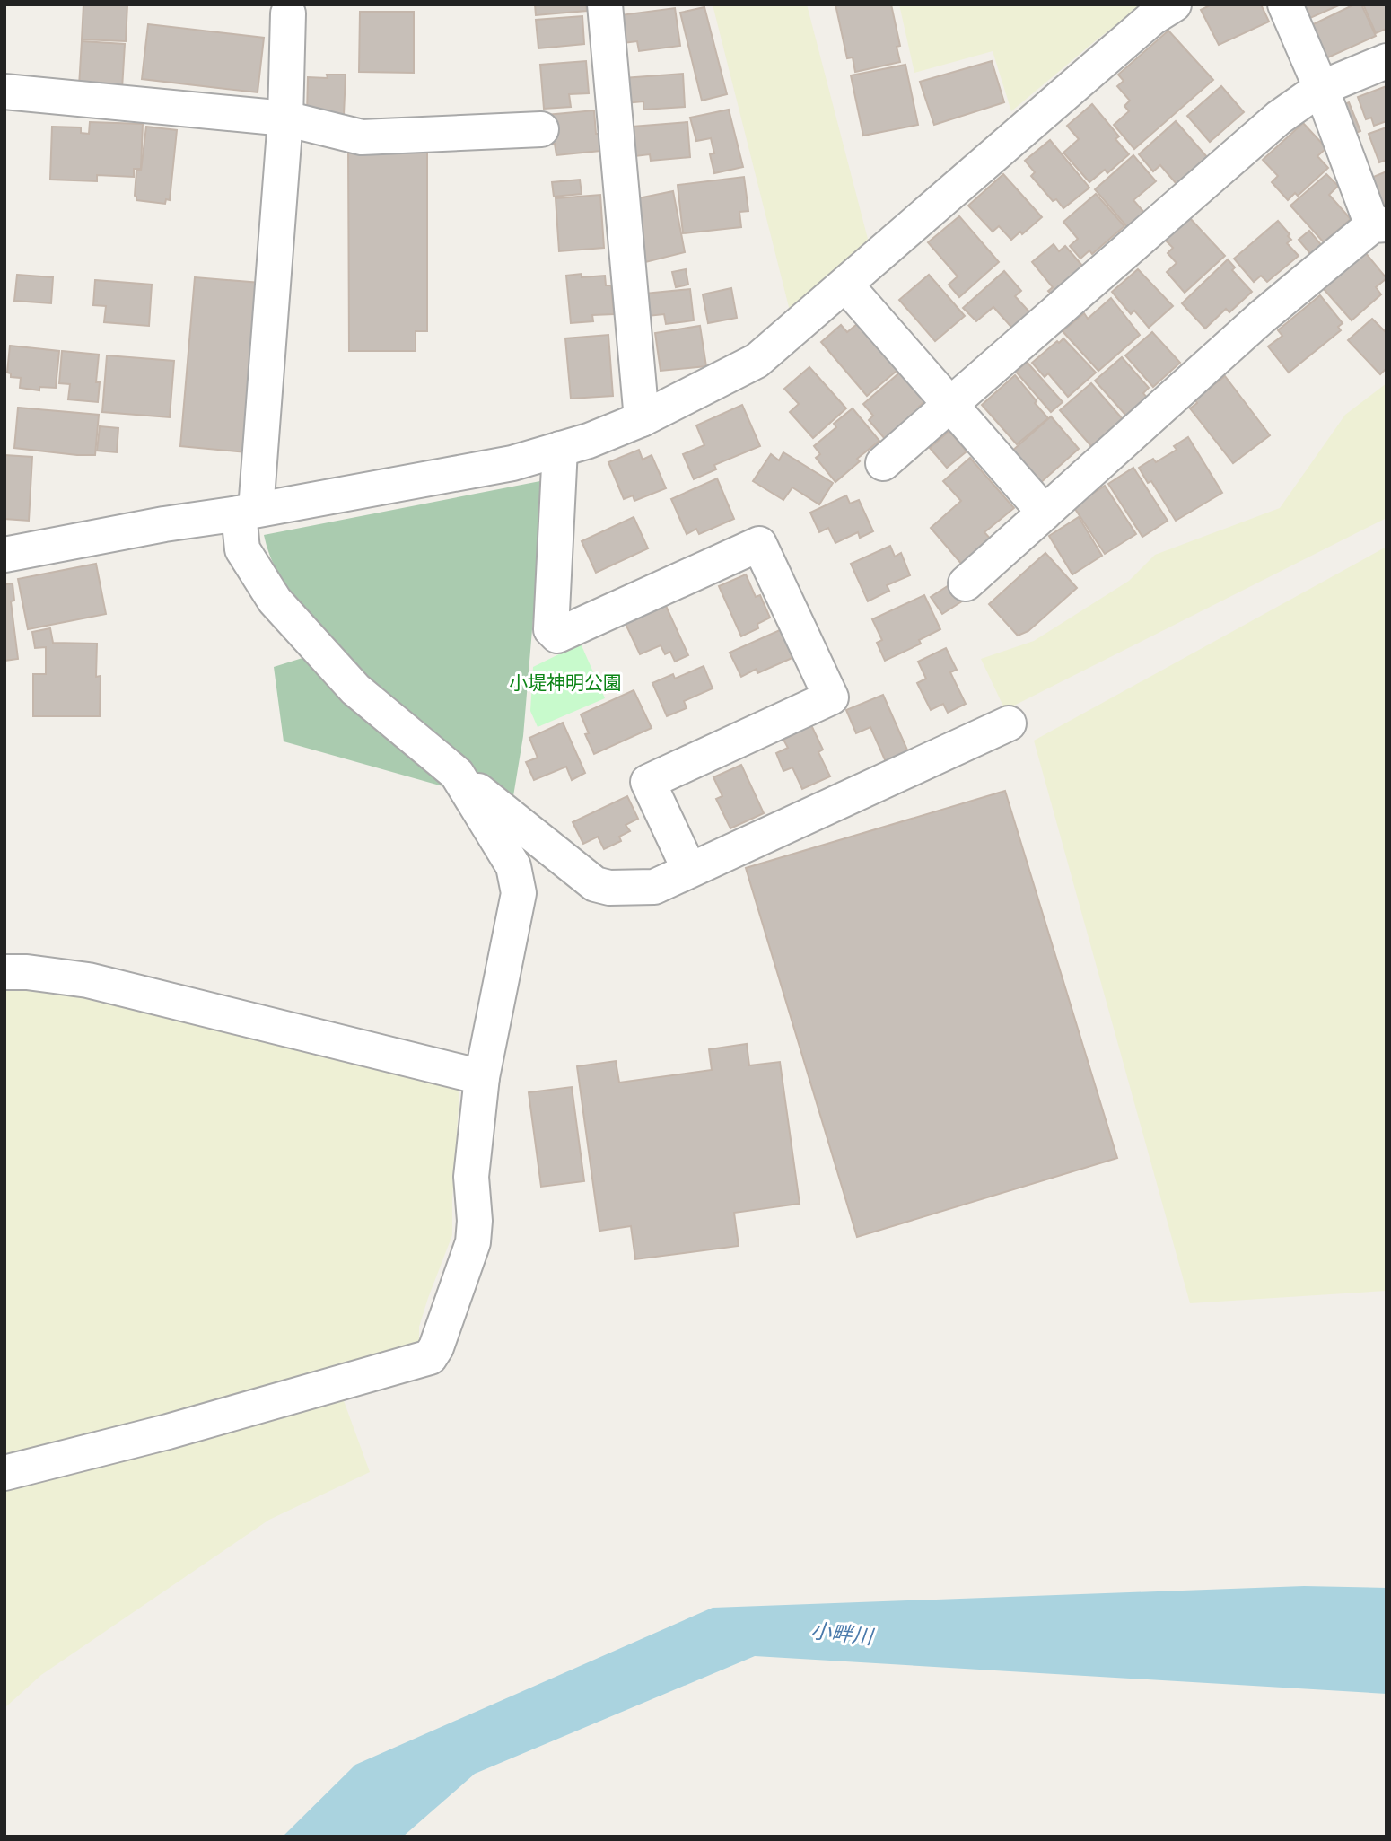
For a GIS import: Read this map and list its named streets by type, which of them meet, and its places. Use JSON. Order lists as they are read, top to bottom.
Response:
{
  "water": ["小畔川"],
  "parks": ["小堤神明公園"]
}
